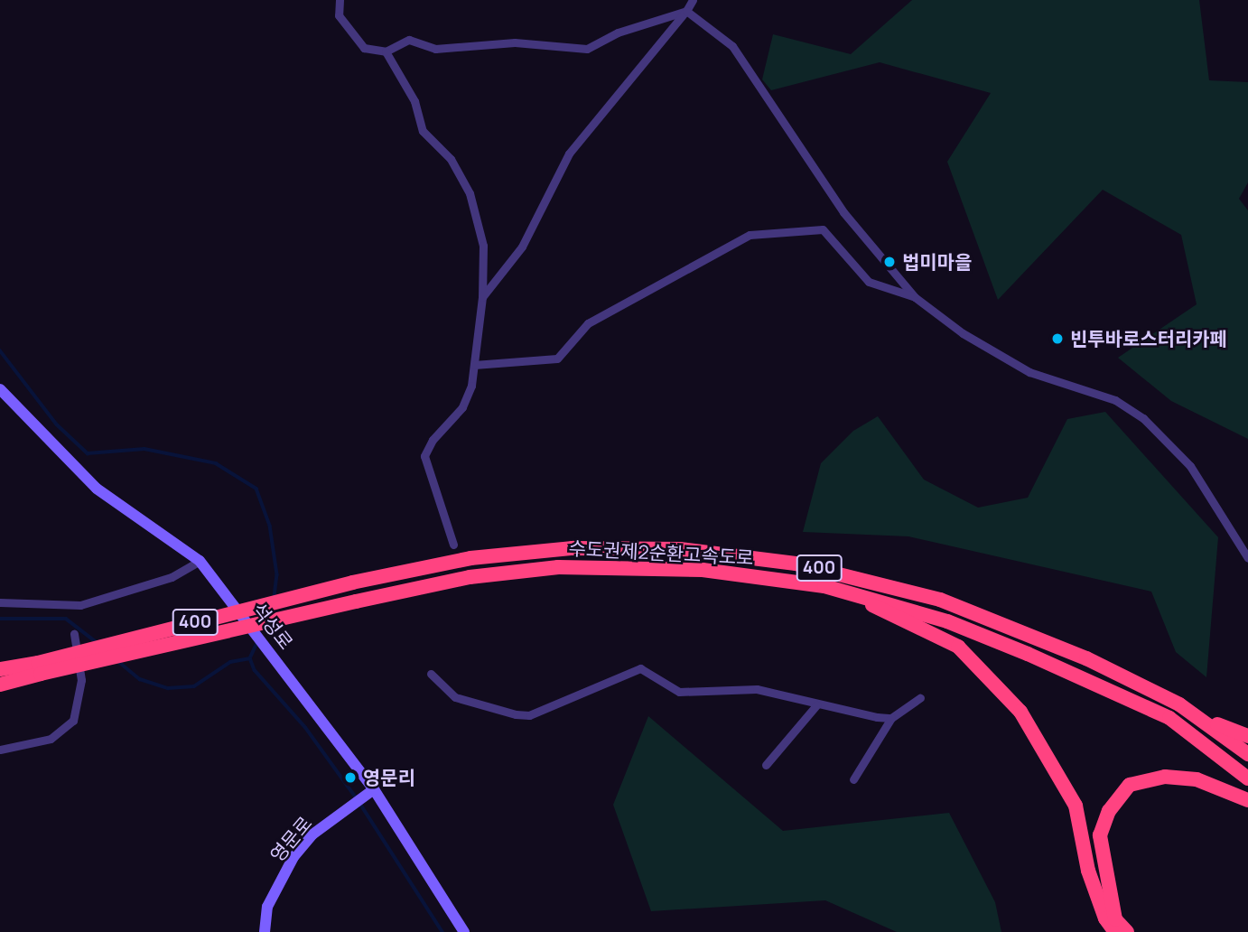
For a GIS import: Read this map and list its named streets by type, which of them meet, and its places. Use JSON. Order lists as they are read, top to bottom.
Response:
{
  "streets": {
    "highway": ["수도권제2순환고속도로", "400"],
    "street": ["석성로", "영문로"]
  },
  "crossings": [
    ["석성로", "영문로"]
  ],
  "places": ["법미마을", "빈투바로스터리카페", "영문리"]
}
